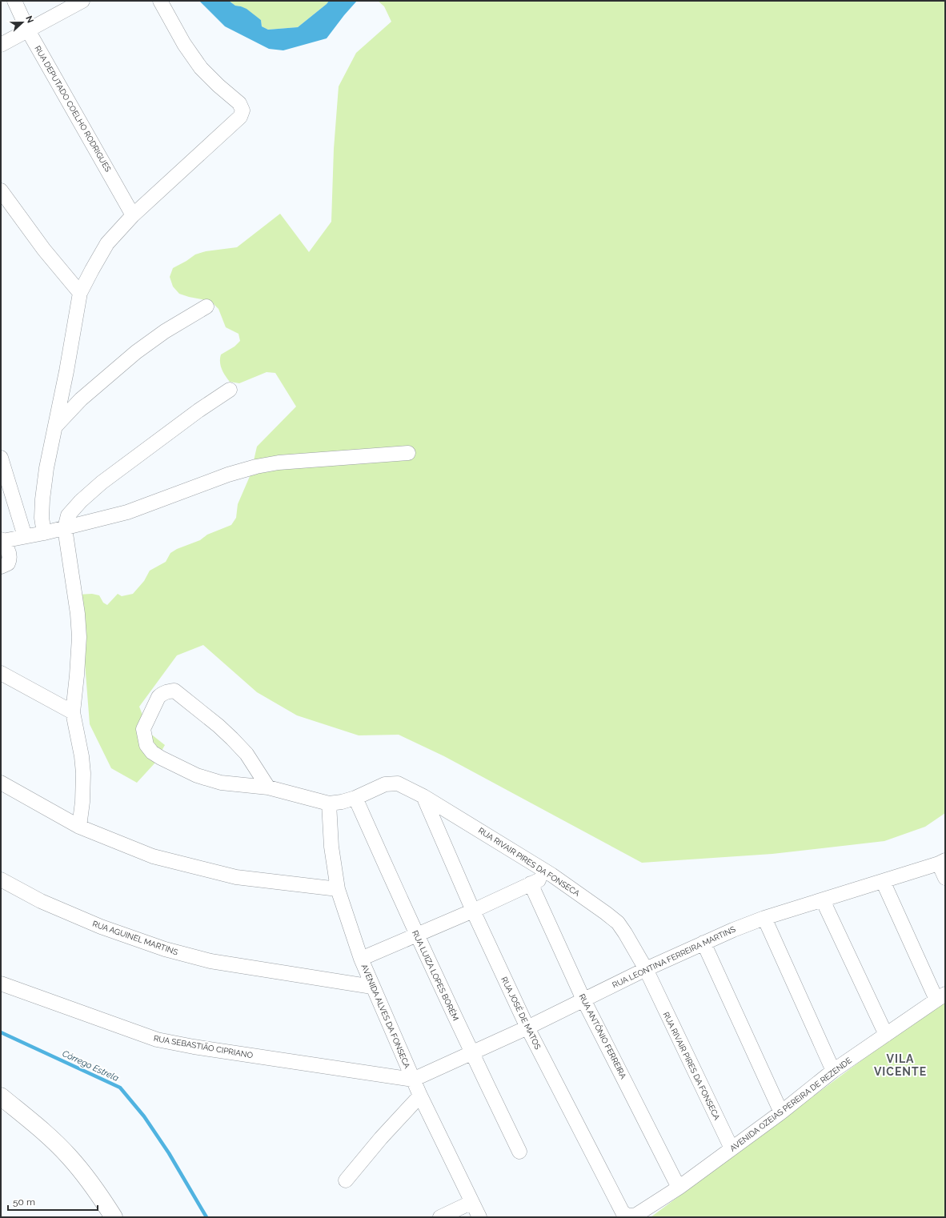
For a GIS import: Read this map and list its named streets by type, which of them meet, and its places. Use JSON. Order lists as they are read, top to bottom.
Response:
{
  "streets": {
    "street": [
      "RUA DEPUTADO COELHO RODRIGUES",
      "RUA RIVAIR PIRES DA FONSECA",
      "RUA AGUINEL MARTINS",
      "RUA LEONTINA FERREIRA MARTINS",
      "RUA LUIZA LOPES BORÉM",
      "RUA JOSÉ DE MATOS",
      "AVENIDA ALVES DA FONSECA",
      "RUA ANTÔNIO FERREIRA",
      "RUA SEBASTIÃO CIPRIANO",
      "AVENIDA OZEIAS PEREIRA DE REZENDE"
    ]
  },
  "crossings": [
    ["RUA RIVAIR PIRES DA FONSECA", "RUA LEONTINA FERREIRA MARTINS"],
    ["RUA RIVAIR PIRES DA FONSECA", "RUA LUIZA LOPES BORÉM"],
    ["RUA RIVAIR PIRES DA FONSECA", "RUA JOSÉ DE MATOS"],
    ["RUA RIVAIR PIRES DA FONSECA", "AVENIDA ALVES DA FONSECA"],
    ["RUA RIVAIR PIRES DA FONSECA", "AVENIDA OZEIAS PEREIRA DE REZENDE"],
    ["RUA AGUINEL MARTINS", "AVENIDA ALVES DA FONSECA"],
    ["RUA LEONTINA FERREIRA MARTINS", "RUA LUIZA LOPES BORÉM"],
    ["RUA LEONTINA FERREIRA MARTINS", "RUA JOSÉ DE MATOS"],
    ["RUA LEONTINA FERREIRA MARTINS", "AVENIDA ALVES DA FONSECA"],
    ["RUA LEONTINA FERREIRA MARTINS", "RUA ANTÔNIO FERREIRA"],
    ["RUA LEONTINA FERREIRA MARTINS", "RUA SEBASTIÃO CIPRIANO"],
    ["RUA JOSÉ DE MATOS", "AVENIDA OZEIAS PEREIRA DE REZENDE"],
    ["AVENIDA ALVES DA FONSECA", "RUA SEBASTIÃO CIPRIANO"],
    ["RUA ANTÔNIO FERREIRA", "AVENIDA OZEIAS PEREIRA DE REZENDE"]
  ],
  "districts": ["VILA VICENTE"],
  "water": ["Córrego Estrela"],
  "scale_bar": "50 m",
  "north": "right"
}
